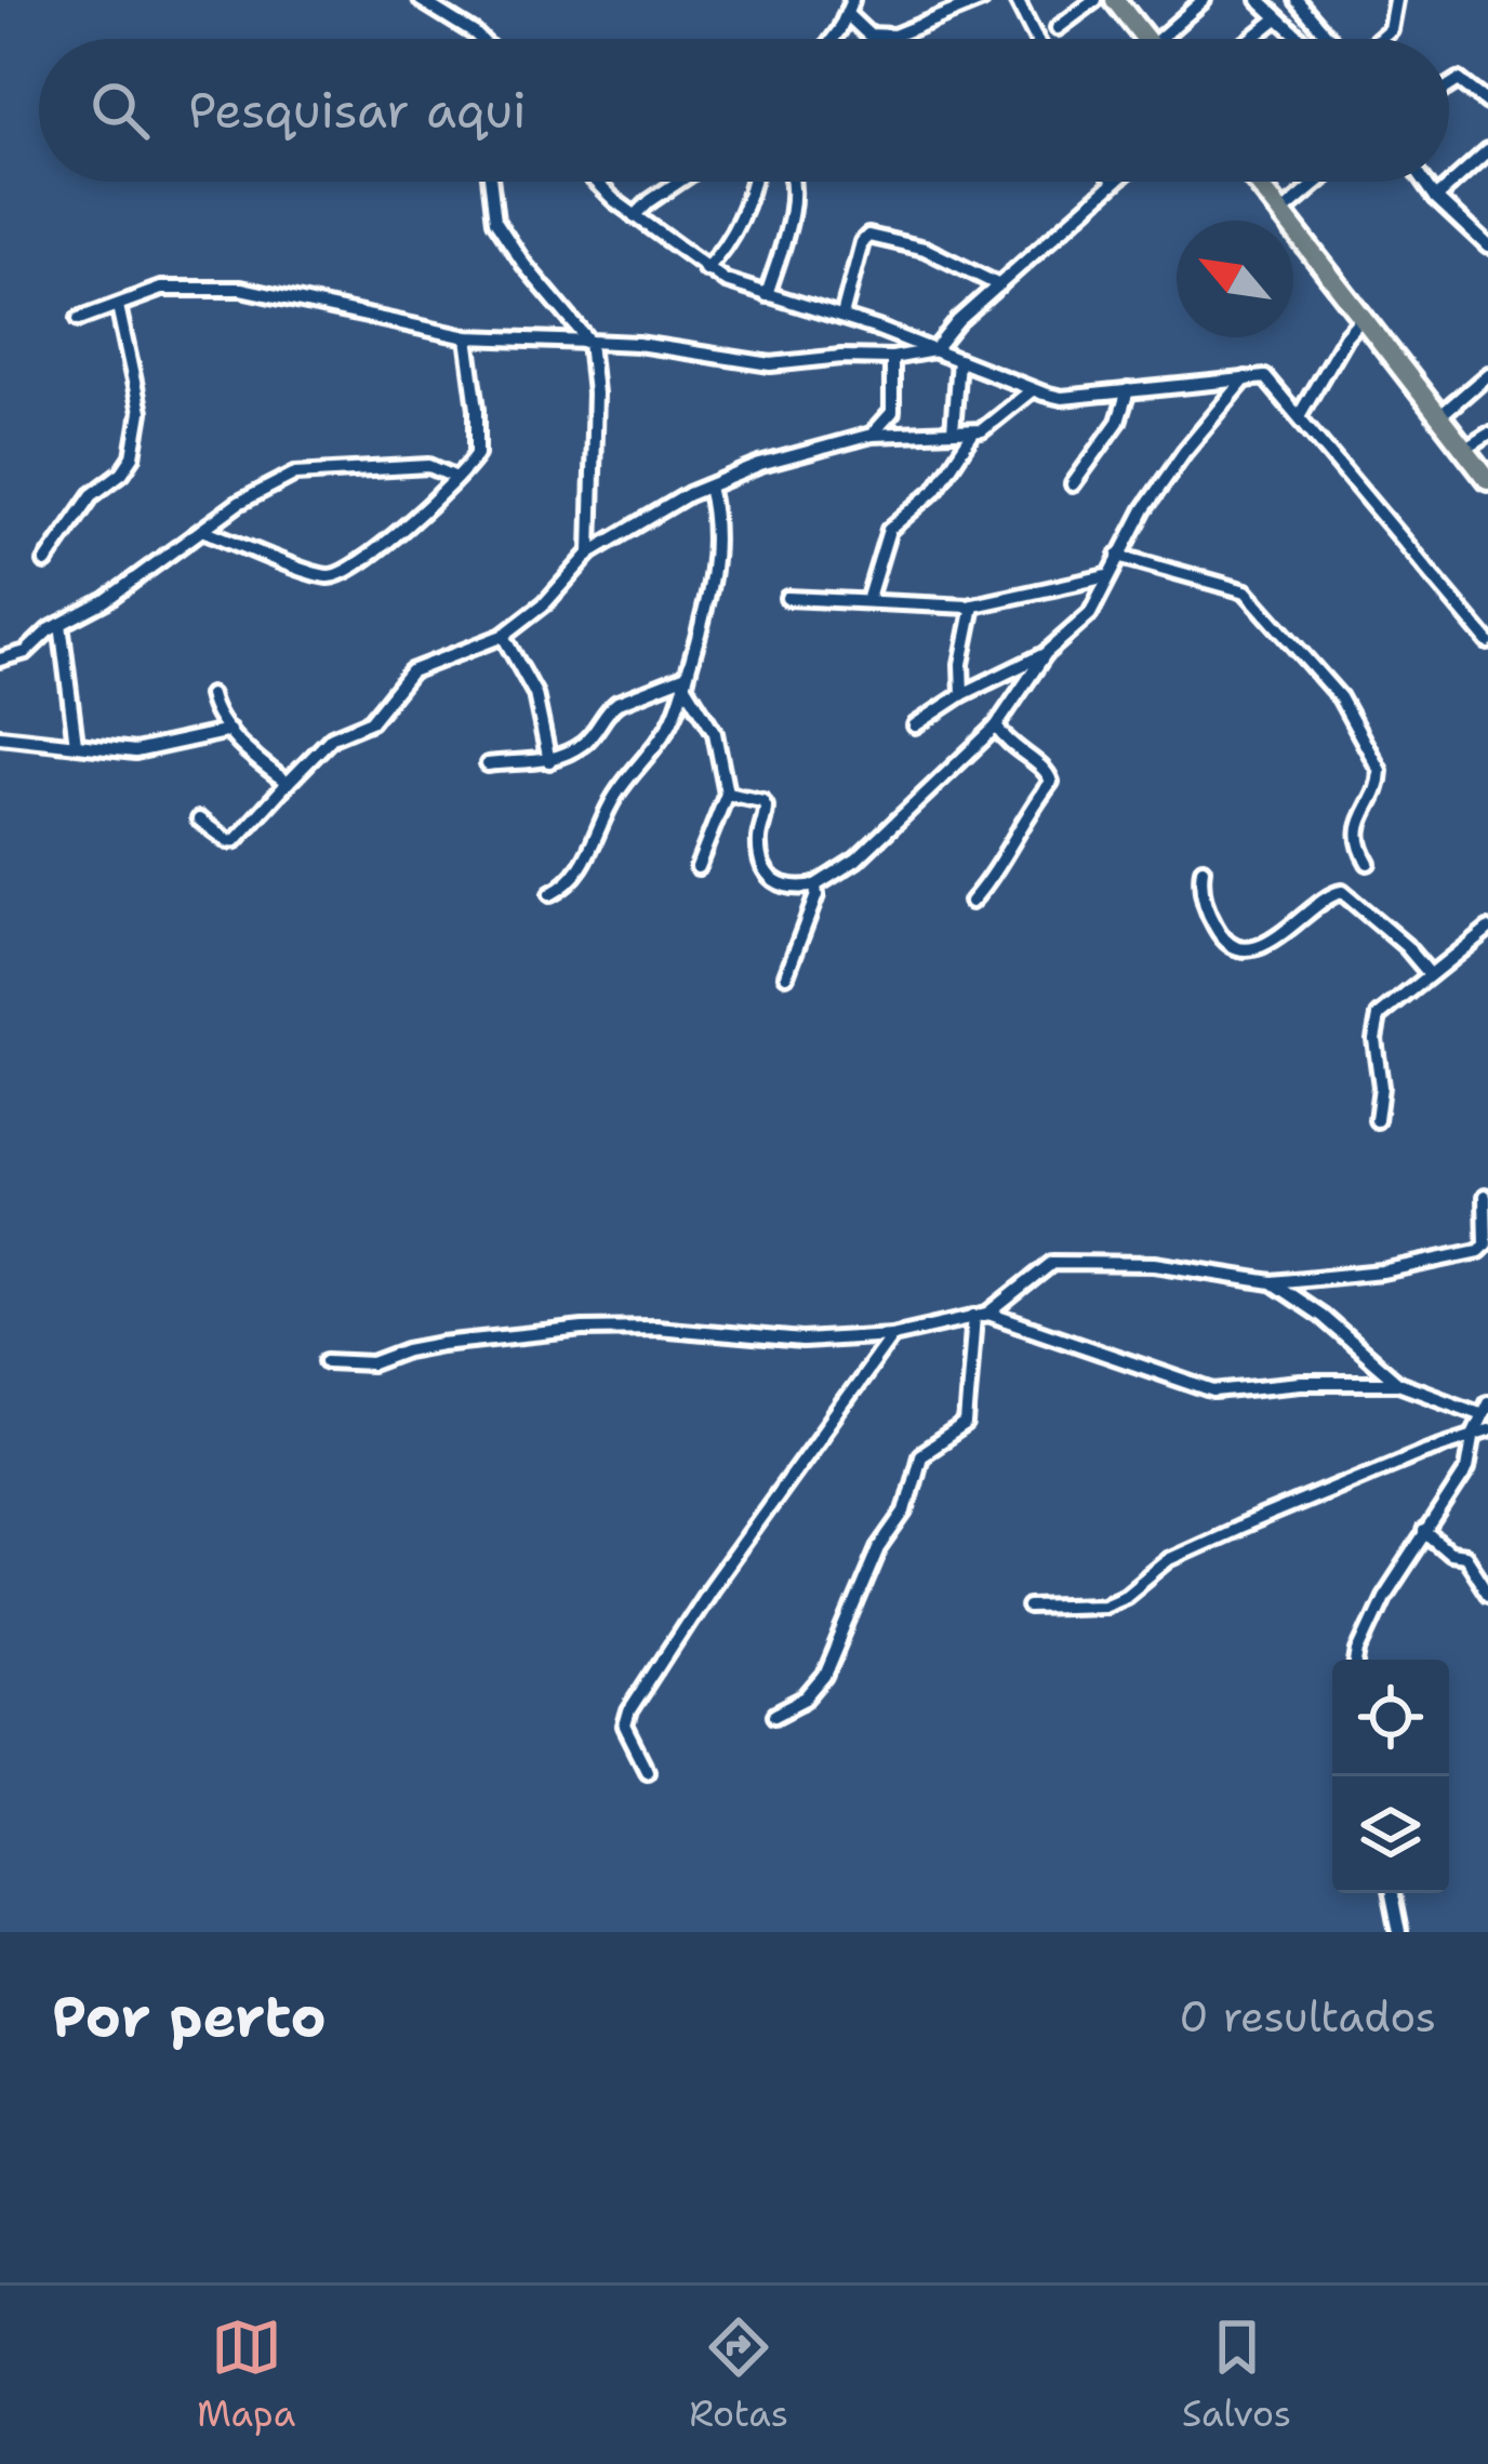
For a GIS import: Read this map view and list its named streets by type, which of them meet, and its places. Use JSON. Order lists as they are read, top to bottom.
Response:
{
  "north": "top left",
  "page": {
    "search": "Pesquisar aqui",
    "heading": ["Por perto", "0 resultados"],
    "nav": ["Mapa", "Rotas", "Salvos"]
  }
}
